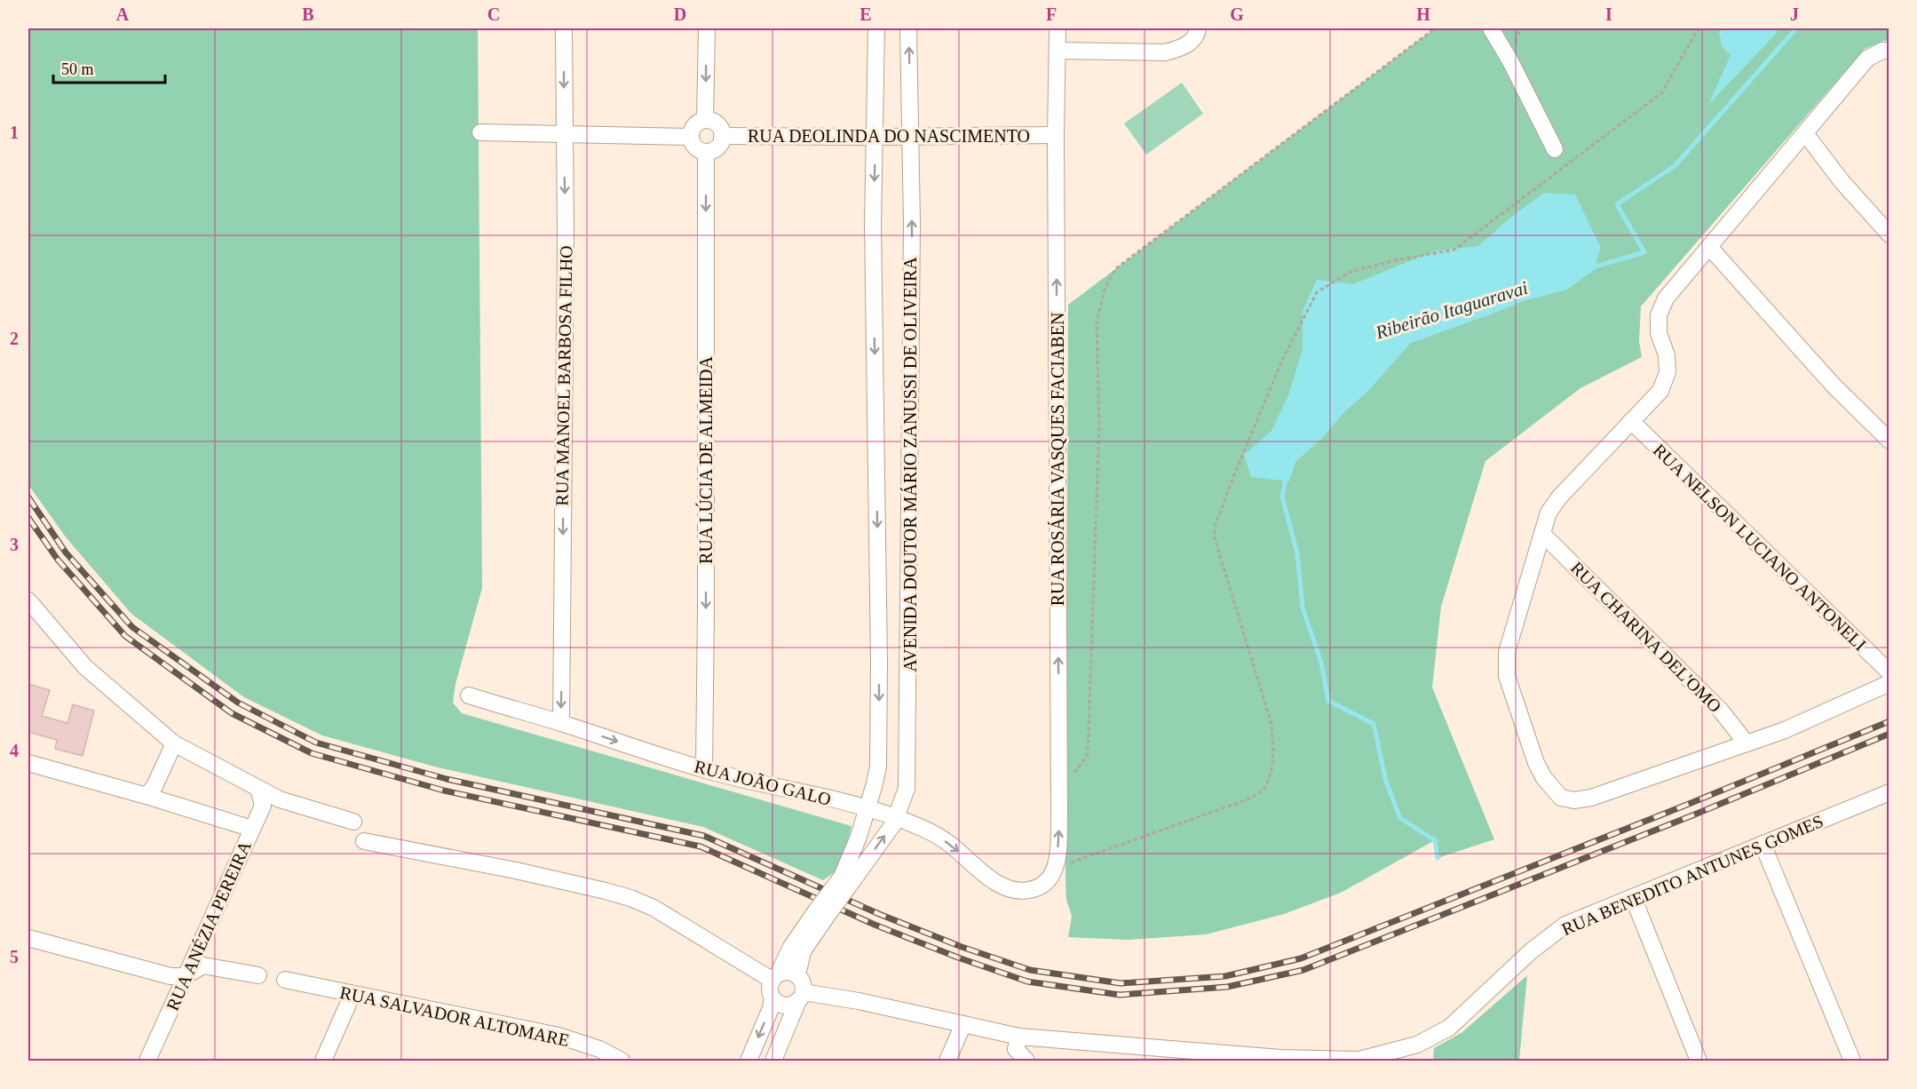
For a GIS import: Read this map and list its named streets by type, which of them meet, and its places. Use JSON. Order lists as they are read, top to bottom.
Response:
{
  "streets": {
    "street": [
      "RUA DEOLINDA DO NASCIMENTO",
      "RUA MANOEL BARBOSA FILHO",
      "RUA ROSÁRIA VASQUES FACIABEN",
      "RUA LÚCIA DE ALMEIDA",
      "AVENIDA DOUTOR MÁRIO ZANUSSI DE OLIVEIRA",
      "RUA NELSON LUCIANO ANTONELI",
      "RUA CHARINA DEL'OMO",
      "RUA JOÃO GALO",
      "RUA BENEDITO ANTUNES GOMES",
      "RUA ANÉZIA PEREIRA",
      "RUA SALVADOR ALTOMARE"
    ]
  },
  "crossings": [
    ["RUA DEOLINDA DO NASCIMENTO", "RUA ROSÁRIA VASQUES FACIABEN"],
    ["RUA DEOLINDA DO NASCIMENTO", "RUA LÚCIA DE ALMEIDA"],
    ["RUA DEOLINDA DO NASCIMENTO", "AVENIDA DOUTOR MÁRIO ZANUSSI DE OLIVEIRA"],
    ["RUA MANOEL BARBOSA FILHO", "RUA JOÃO GALO"],
    ["RUA ROSÁRIA VASQUES FACIABEN", "RUA JOÃO GALO"],
    ["RUA LÚCIA DE ALMEIDA", "RUA JOÃO GALO"],
    ["AVENIDA DOUTOR MÁRIO ZANUSSI DE OLIVEIRA", "RUA JOÃO GALO"]
  ],
  "one_way": [
    "RUA MANOEL BARBOSA FILHO",
    "RUA ROSÁRIA VASQUES FACIABEN",
    "RUA LÚCIA DE ALMEIDA",
    "RUA JOÃO GALO"
  ],
  "water": ["Ribeirão Itaguaravai"],
  "scale_bar": "50 m",
  "grid": {
    "columns": [
      "A",
      "B",
      "C",
      "D",
      "E",
      "F",
      "G",
      "H",
      "I",
      "J"
    ],
    "rows": [
      "1",
      "2",
      "3",
      "4",
      "5"
    ]
  }
}
